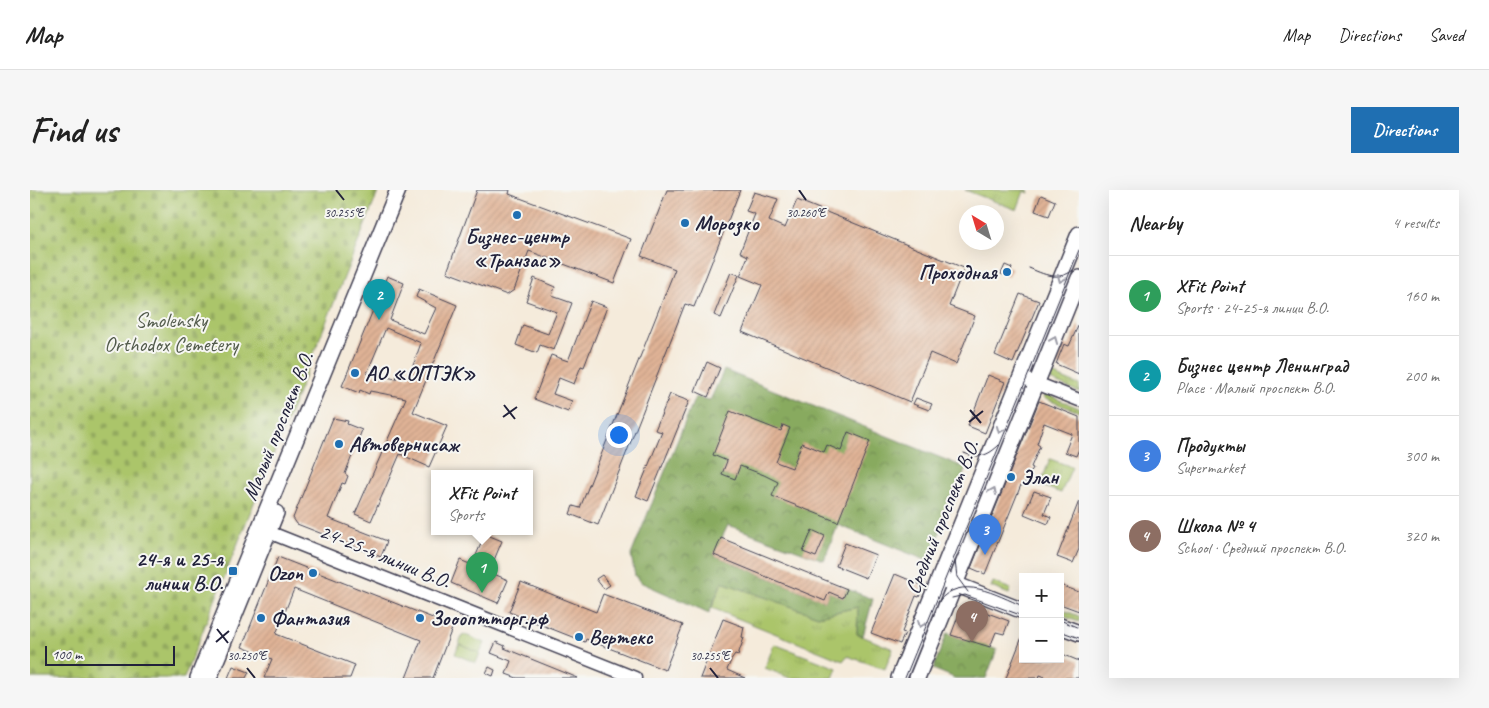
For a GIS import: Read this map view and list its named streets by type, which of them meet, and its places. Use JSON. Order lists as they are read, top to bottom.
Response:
{
  "streets": {
    "main road": ["Малый проспект В.О.", "Средний проспект В.О."],
    "street": ["24-25-я линии В.О."]
  },
  "crossings": [
    ["Малый проспект В.О.", "24-25-я линии В.О."]
  ],
  "parks": ["Smolensky Orthodox Cemetery"],
  "places": {
    "other": [
      "Бизнес-центр «Транзас»",
      "Морозко",
      "Проходная",
      "АО «ОПТЭК»",
      "Автовернисаж",
      "Элан",
      "Ozon",
      "Фантазия",
      "Зоооптторг.рф",
      "Вертекс"
    ],
    "transit": ["24-я и 25-я линии В.О."]
  },
  "scale_bar": "100 m",
  "north": "top left",
  "page": {
    "header": "Map",
    "nav": ["Map", "Directions", "Saved"],
    "buttons": "Directions",
    "title": "Find us",
    "heading": ["Nearby", "4 results"],
    "list": [
      {
        "mark": "1",
        "name": "XFit Point",
        "note": "Sports · 24-25-я линии В.О.",
        "value": "160 m"
      },
      {
        "mark": "2",
        "name": "Бизнес центр Ленинград",
        "note": "Place · Малый проспект В.О.",
        "value": "200 m"
      },
      {
        "mark": "3",
        "name": "Продукты",
        "note": "Supermarket",
        "value": "300 m"
      },
      {
        "mark": "4",
        "name": "Школа № 4",
        "note": "School · Средний проспект В.О.",
        "value": "320 m"
      }
    ],
    "pins": [
      "2",
      "3",
      "1",
      "4"
    ],
    "popup": ["XFit Point", "Sports"],
    "map_buttons": ["+", "−"],
    "scale": "100 m"
  },
  "coordinates": ["30.255°E", "30.260°E", "30.250°E"]
}
